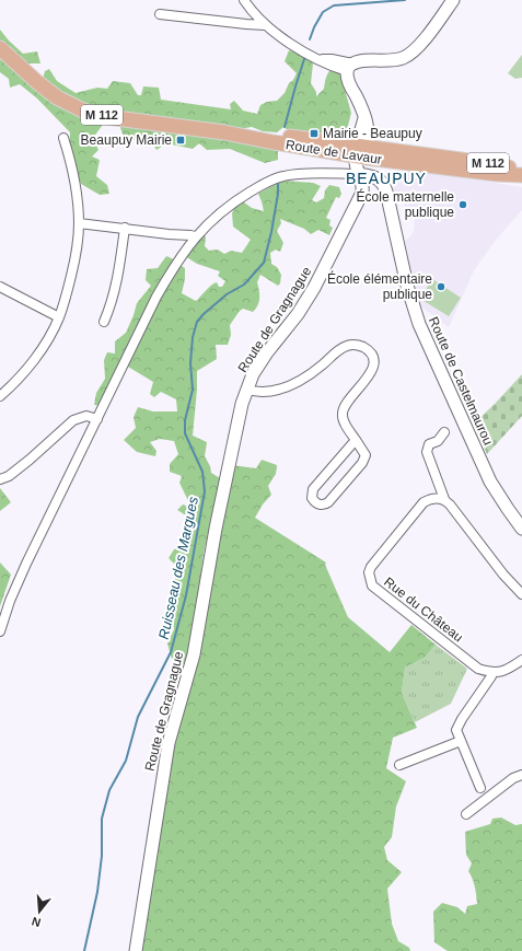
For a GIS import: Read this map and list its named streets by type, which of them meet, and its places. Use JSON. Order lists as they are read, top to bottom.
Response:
{
  "streets": {
    "main road": ["M 112", "Route de Lavaur"],
    "street": ["Route de Gragnague", "Route de Castelmaurou", "Rue du Château"]
  },
  "crossings": [
    ["Route de Lavaur", "Route de Gragnague"],
    ["Route de Gragnague", "Route de Castelmaurou"]
  ],
  "districts": ["BEAUPUY"],
  "water": ["Ruisseau des Margues"],
  "places": {
    "transit": ["Mairie - Beaupuy", "Beaupuy Mairie"],
    "other": ["École maternelle publique", "École élémentaire publique"]
  },
  "north": "bottom"
}
